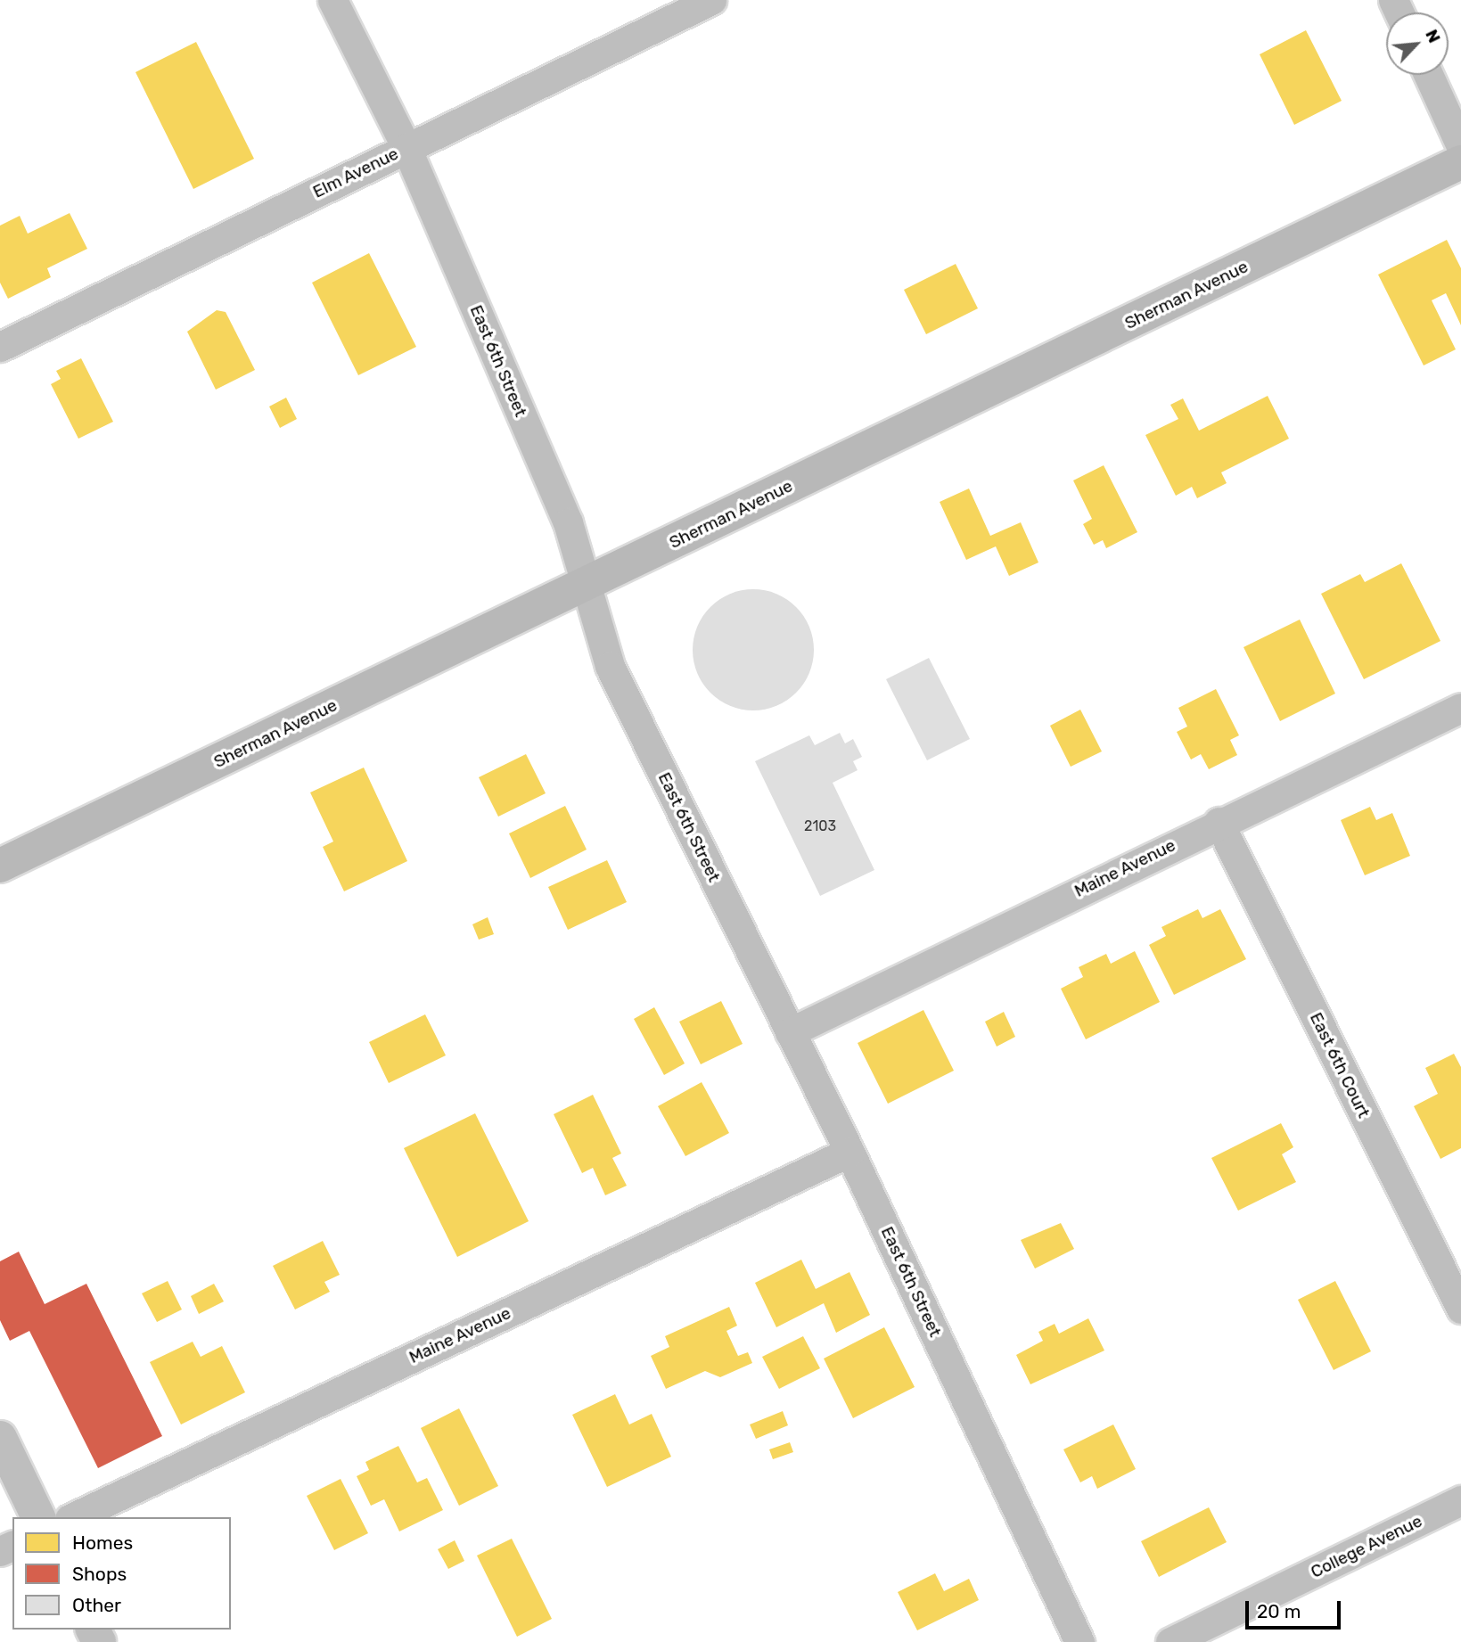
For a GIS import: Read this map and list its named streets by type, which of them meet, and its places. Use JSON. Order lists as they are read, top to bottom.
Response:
{
  "streets": {
    "street": [
      "Elm Avenue",
      "Sherman Avenue",
      "East 6th Street",
      "Maine Avenue",
      "East 6th Court",
      "College Avenue"
    ]
  },
  "crossings": [
    ["Elm Avenue", "East 6th Street"],
    ["Sherman Avenue", "East 6th Street"],
    ["East 6th Street", "Maine Avenue"],
    ["Maine Avenue", "East 6th Court"]
  ],
  "house_numbers": ["2103"],
  "legend": ["Homes", "Shops", "Other"],
  "scale_bar": "20 m",
  "north": "top right"
}
